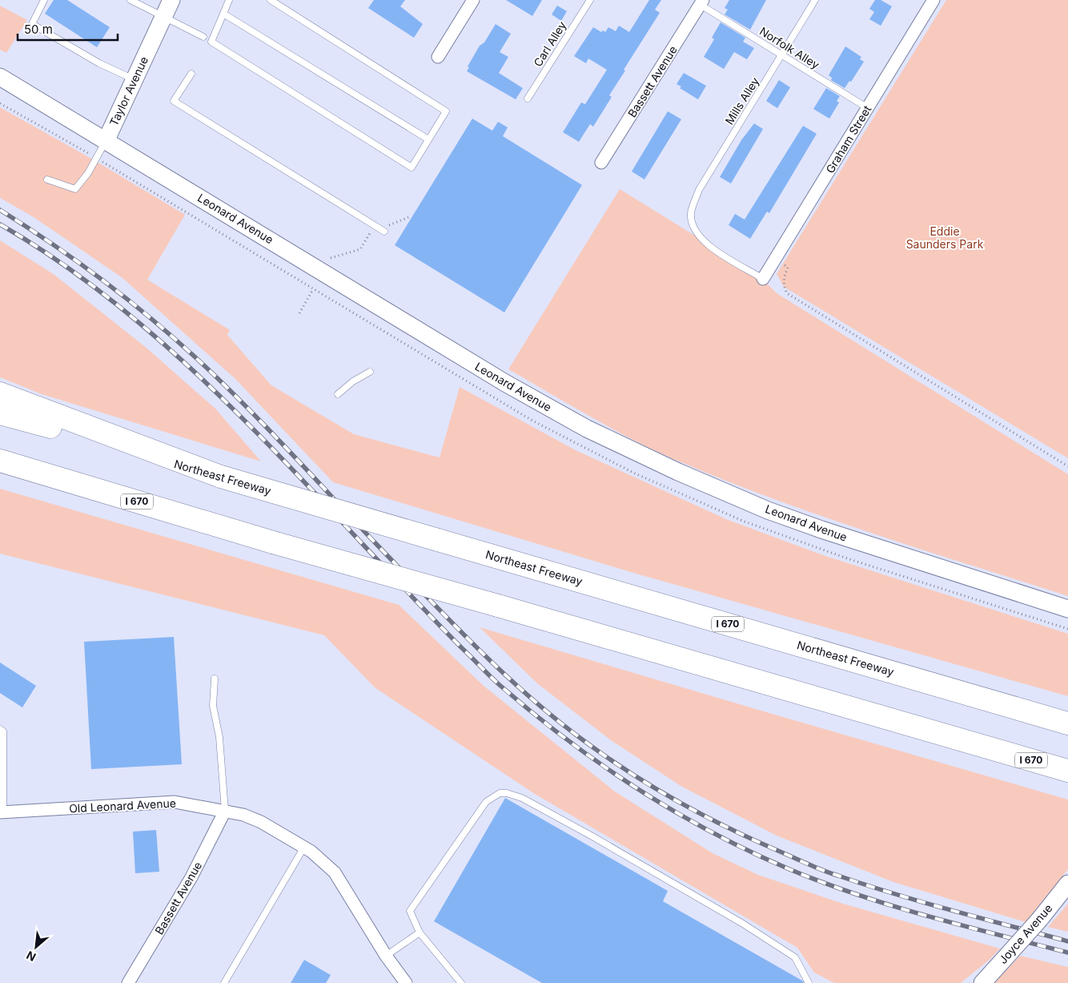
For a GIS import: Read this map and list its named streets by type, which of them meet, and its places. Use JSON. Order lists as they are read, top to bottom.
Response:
{
  "streets": {
    "highway": ["Northeast Freeway", "I 670"],
    "street": [
      "Bassett Avenue",
      "Taylor Avenue",
      "Graham Street",
      "Leonard Avenue",
      "Old Leonard Avenue",
      "Joyce Avenue"
    ],
    "lane": ["Carl Alley", "Norfolk Alley", "Mills Alley"]
  },
  "crossings": [
    ["Norfolk Alley", "Bassett Avenue"],
    ["Norfolk Alley", "Mills Alley"],
    ["Norfolk Alley", "Graham Street"],
    ["Bassett Avenue", "Old Leonard Avenue"],
    ["Taylor Avenue", "Leonard Avenue"],
    ["Mills Alley", "Graham Street"]
  ],
  "parks": ["Eddie Saunders Park"],
  "scale_bar": "50 m",
  "north": "bottom left"
}
